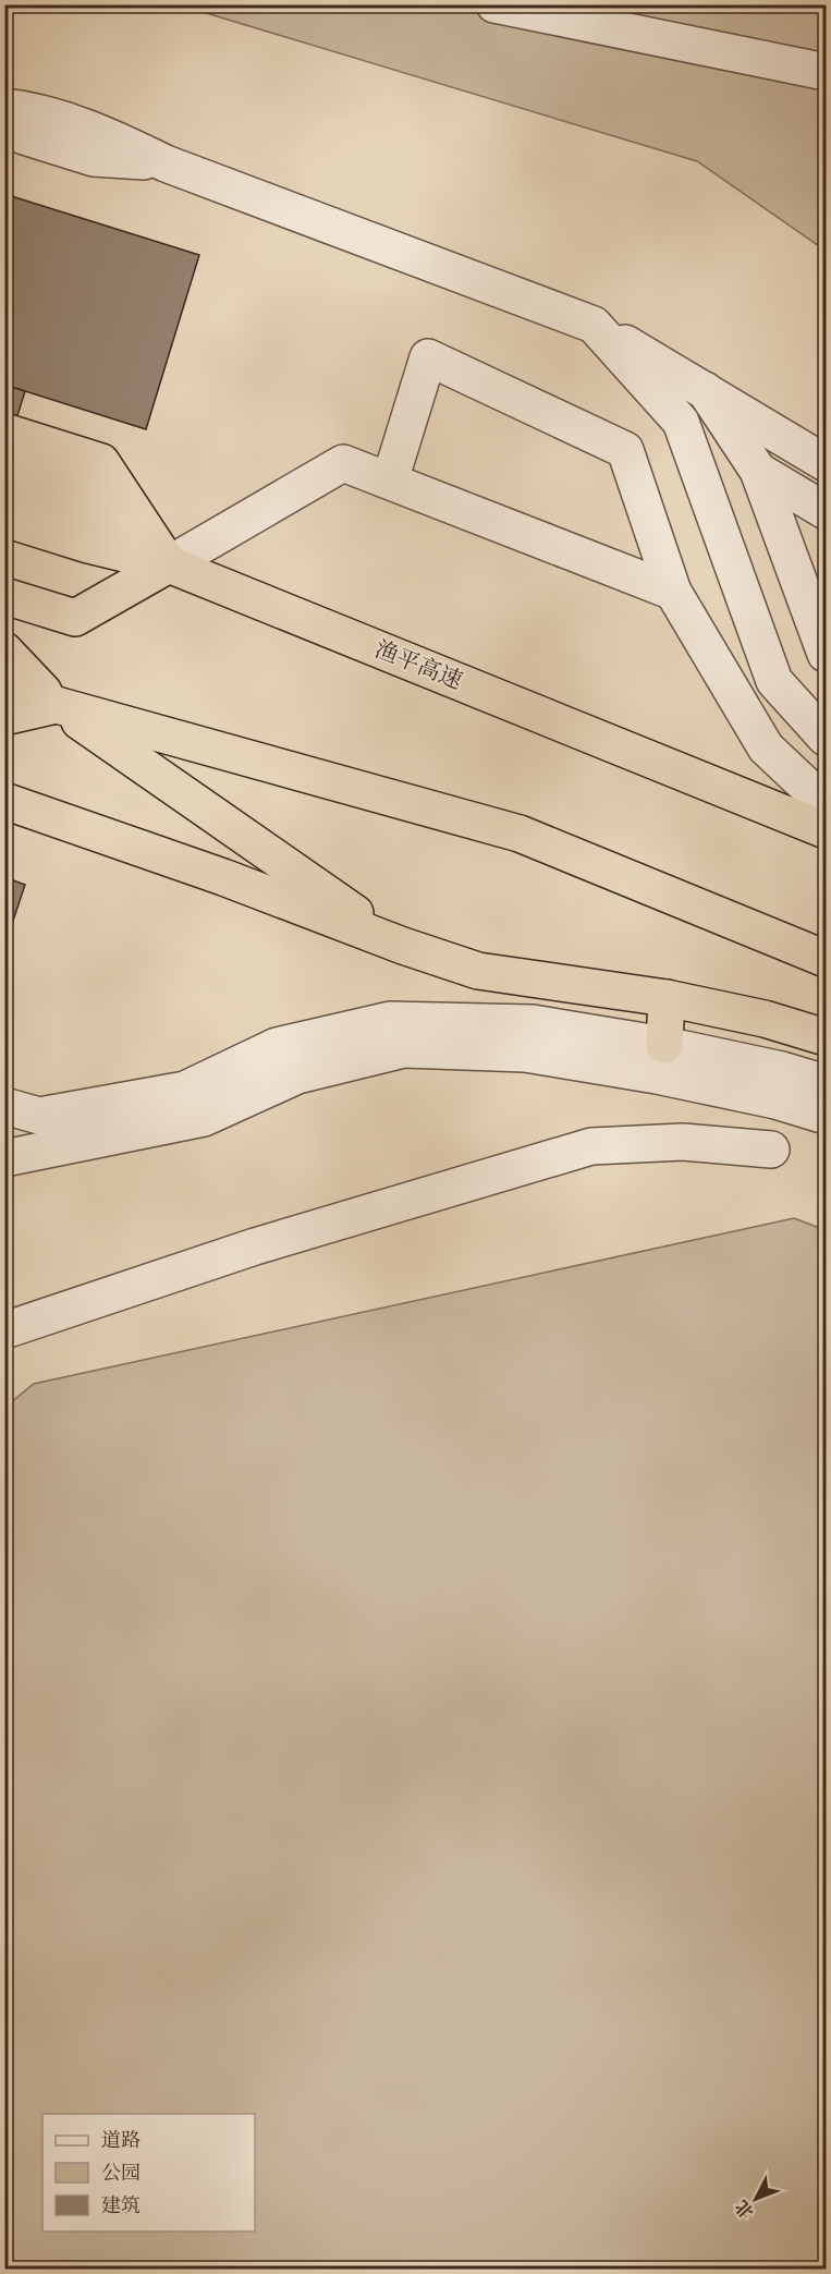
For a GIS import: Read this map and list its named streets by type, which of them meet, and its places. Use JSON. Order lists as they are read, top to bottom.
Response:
{
  "streets": {
    "highway": ["渔平高速"]
  },
  "legend": ["道路", "公园", "建筑"],
  "north": "bottom left"
}
